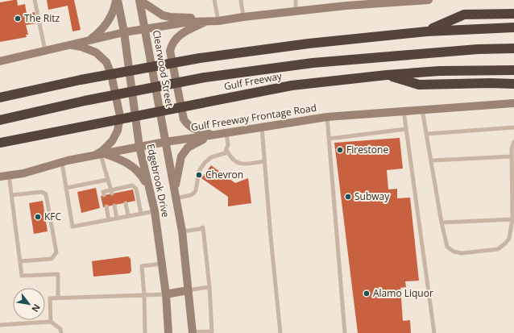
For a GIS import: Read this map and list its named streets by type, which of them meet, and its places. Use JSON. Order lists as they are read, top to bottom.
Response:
{
  "streets": {
    "highway": ["Gulf Freeway"],
    "main road": ["Clearwood Street", "Gulf Freeway Frontage Road", "Edgebrook Drive"]
  },
  "crossings": [
    ["Clearwood Street", "Gulf Freeway Frontage Road"],
    ["Clearwood Street", "Edgebrook Drive"],
    ["Gulf Freeway Frontage Road", "Edgebrook Drive"]
  ],
  "places": [
    "The Ritz",
    "Firestone",
    "Chevron",
    "Subway",
    "KFC",
    "Alamo Liquor"
  ],
  "north": "bottom right"
}
